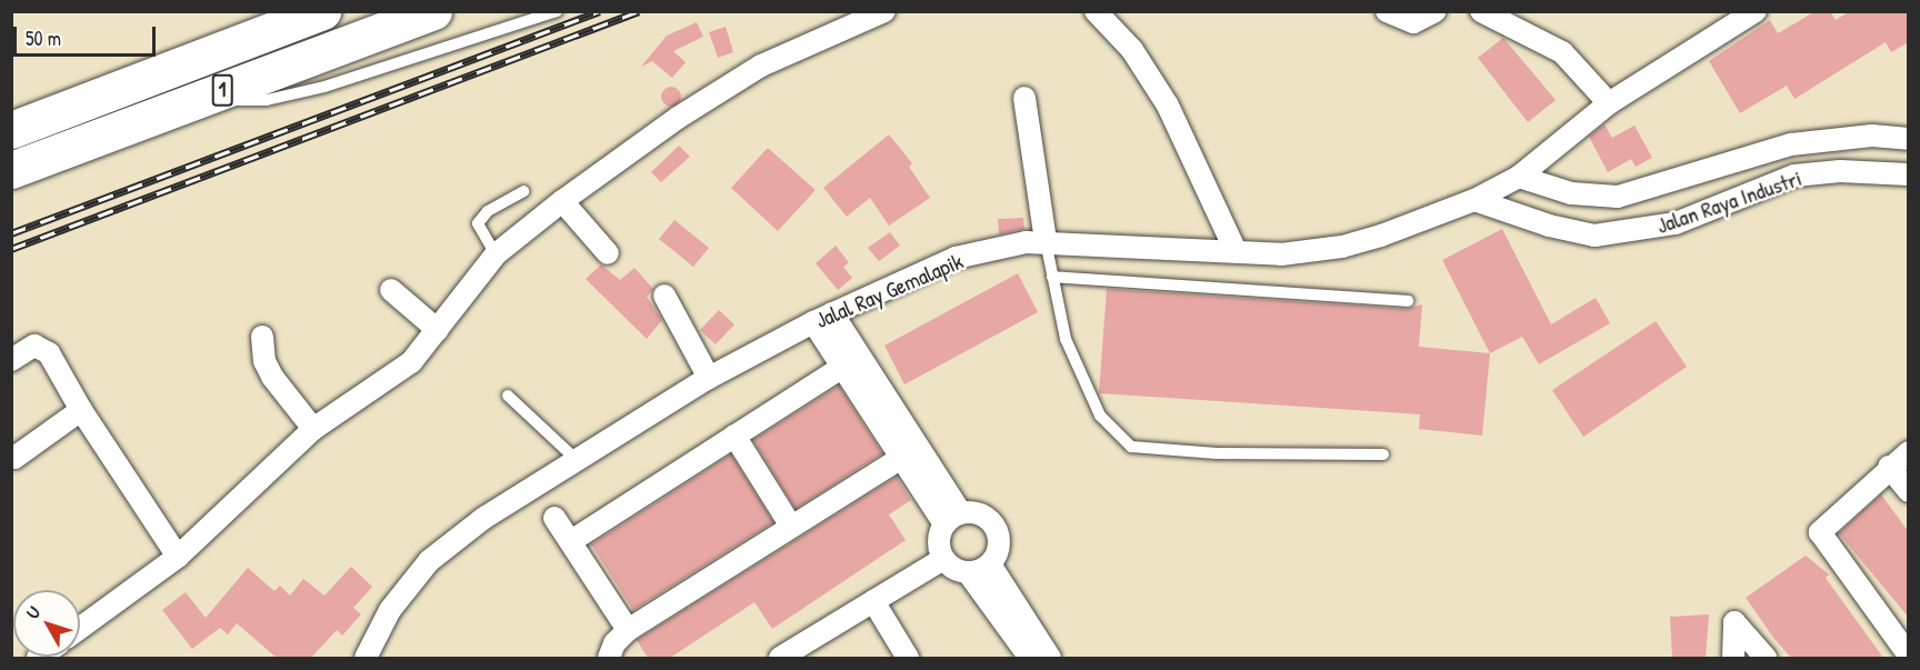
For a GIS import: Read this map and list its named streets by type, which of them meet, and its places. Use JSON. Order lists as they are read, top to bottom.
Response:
{
  "streets": {
    "highway": ["1"],
    "street": ["Jalan Raya Industri", "Jalal Ray Gemalapik"]
  },
  "crossings": [
    ["Jalan Raya Industri", "Jalal Ray Gemalapik"]
  ],
  "scale_bar": "50 m",
  "north": "top left"
}
